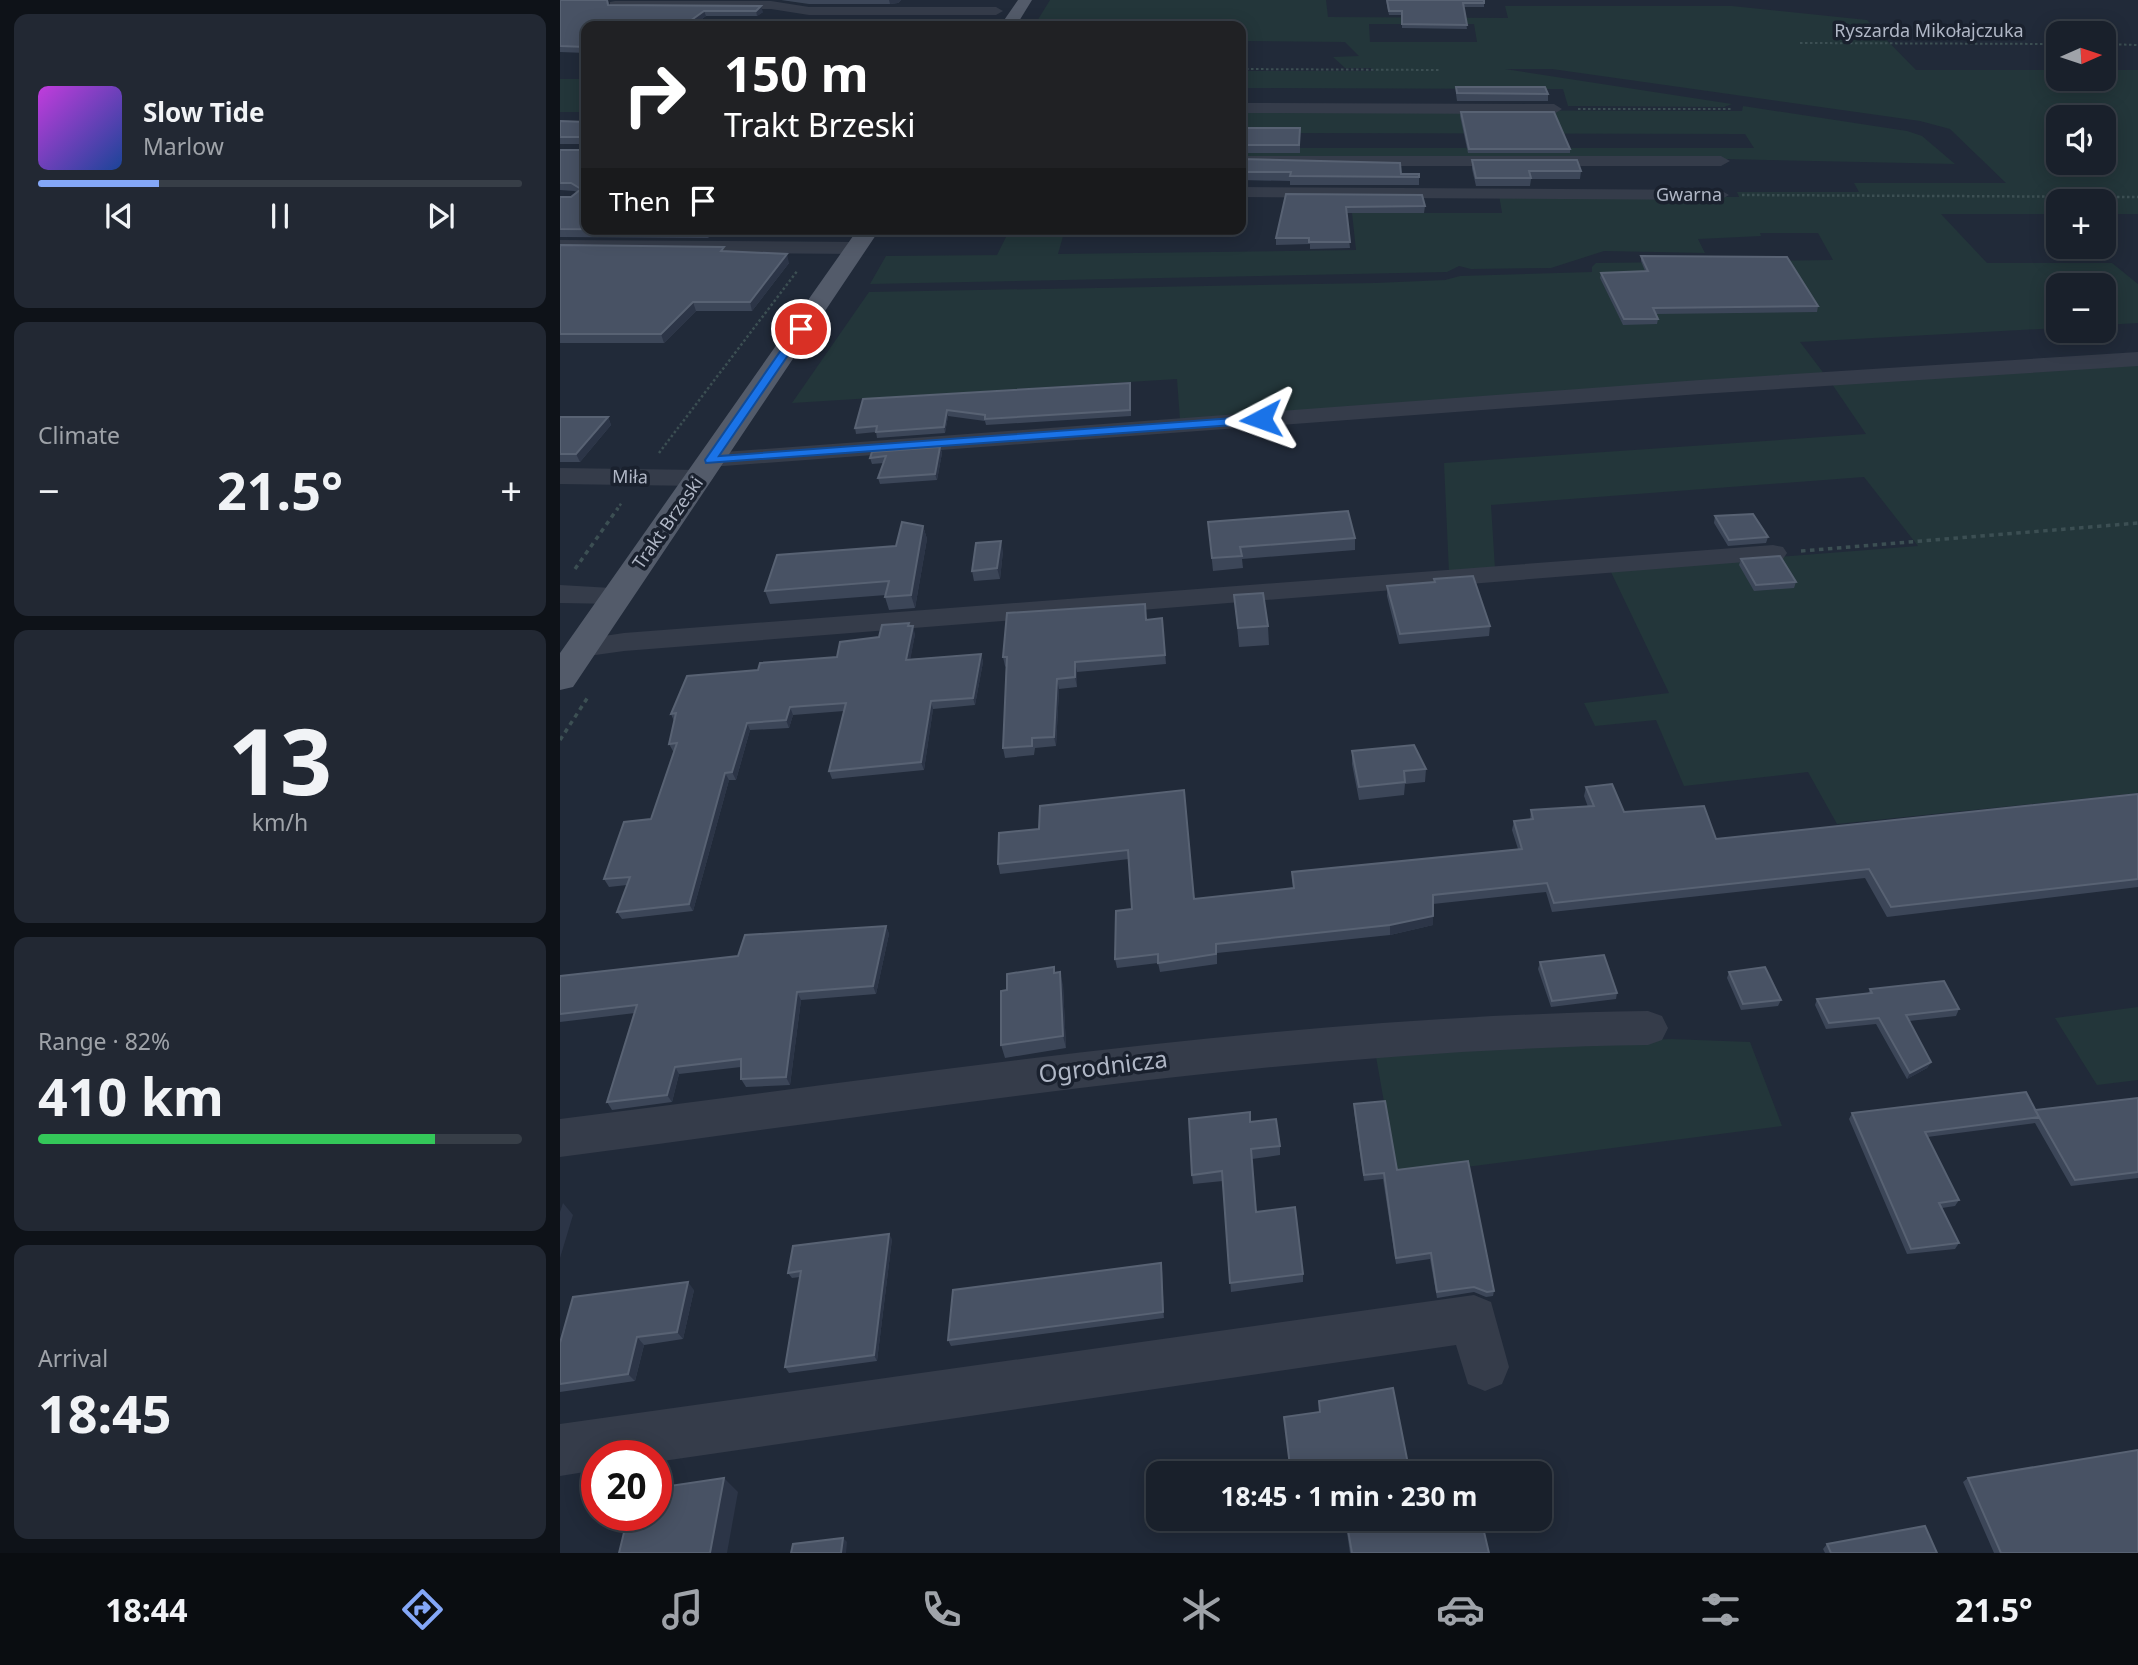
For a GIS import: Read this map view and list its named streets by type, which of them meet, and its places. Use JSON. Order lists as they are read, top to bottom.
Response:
{
  "streets": {
    "main road": ["Trakt Brzeski"],
    "street": ["Gwarna", "Miła", "Ogrodnicza"],
    "path": ["Ryszarda Mikołajczuka"]
  },
  "crossings": [
    ["Miła", "Trakt Brzeski"]
  ],
  "north": "right",
  "page": {
    "map_buttons": ["+", "−"],
    "turn": ["150 m", "Trakt Brzeski"],
    "song": ["Slow Tide", "Marlow"],
    "then": "Then",
    "tile": [
      "Climate",
      ["13", "km/h"],
      ["Range · 82%", "410 km"],
      ["Arrival", "18:45"]
    ],
    "heat": ["−", "21.5°", "+"],
    "limit": "20",
    "trip": "18:45 · 1 min · 230 m",
    "tabs": ["18:44", "21.5°"]
  }
}
